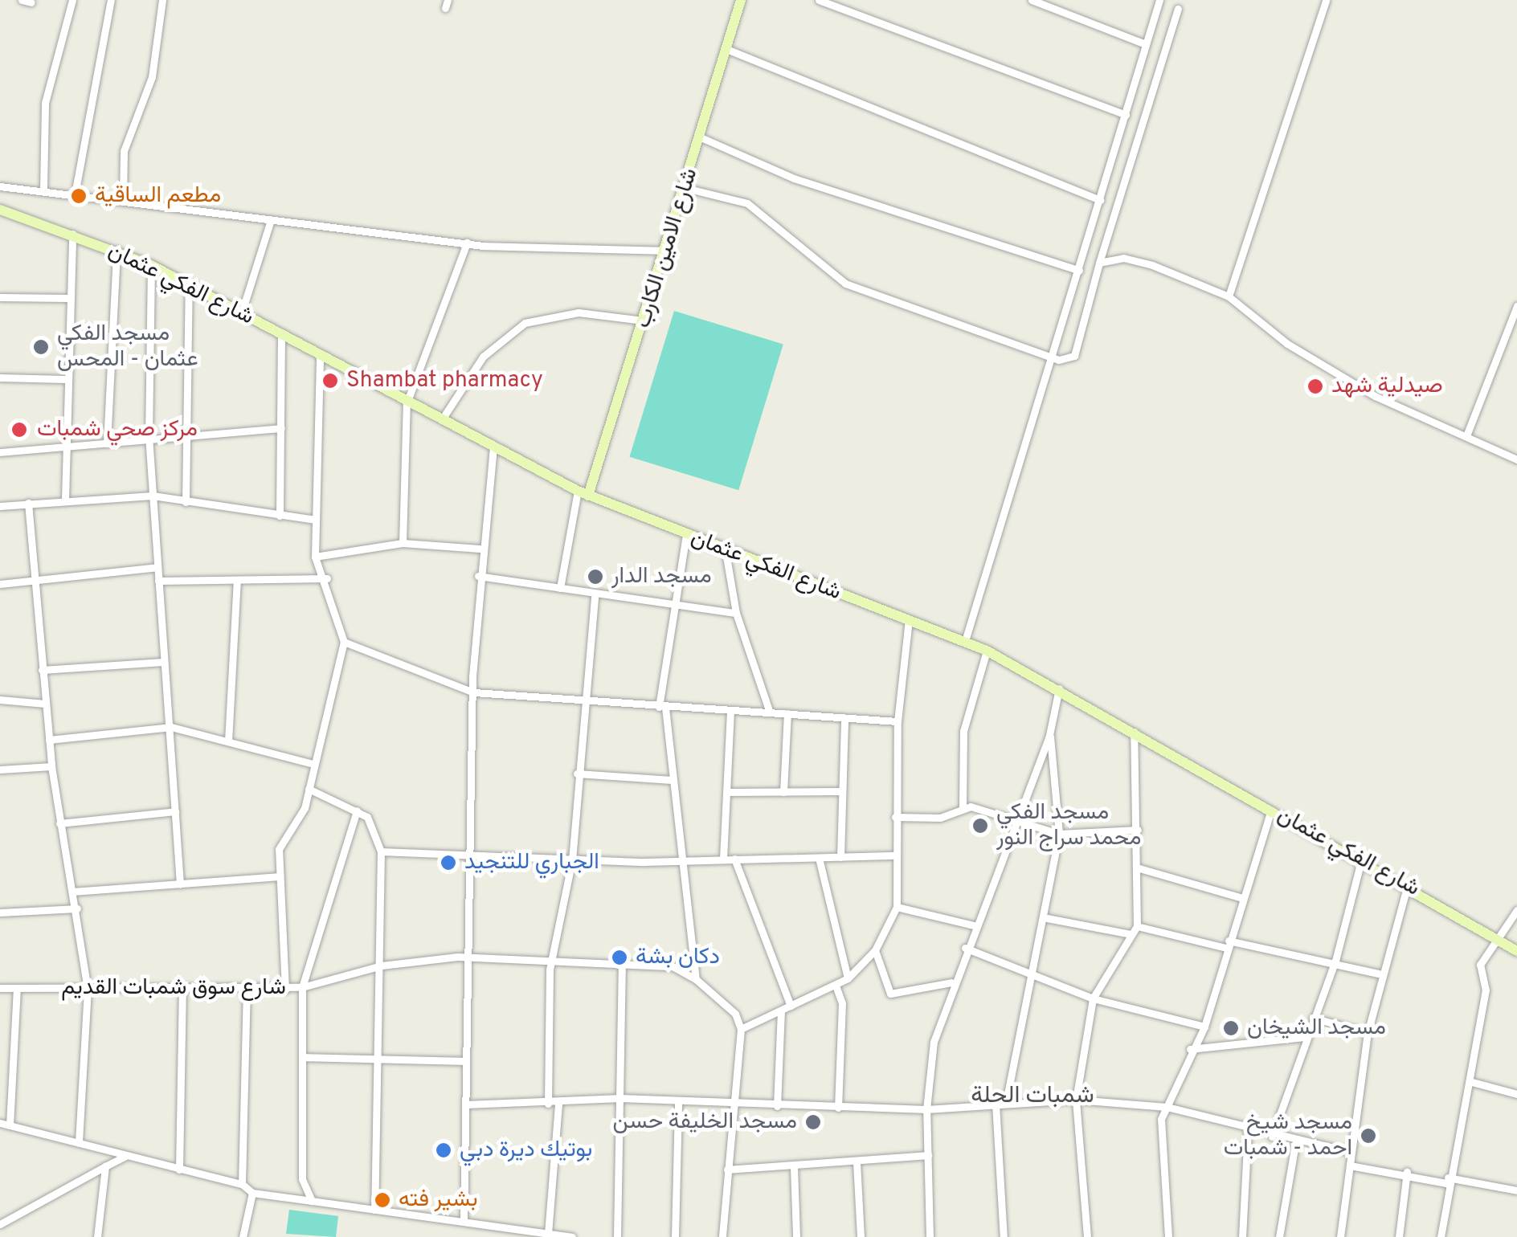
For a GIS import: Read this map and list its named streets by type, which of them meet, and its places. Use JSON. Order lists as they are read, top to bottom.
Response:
{
  "streets": {
    "street": ["شارع الامين الكارب", "شارع الفكي عثمان", "شارع سوق شمبات القديم"]
  },
  "crossings": [
    ["شارع الامين الكارب", "شارع الفكي عثمان"]
  ],
  "districts": ["شمبات الحلة"],
  "places": [
    "مطعم الساقية",
    "مسجد الفكي عثمان - المحس",
    "Shambat pharmacy",
    "صيدلية شهد",
    "مركز صحي شمبات",
    "مسجد الدار",
    "مسجد الفكي محمد سراج النور",
    "الجباري للتنجيد",
    "دكان بشة",
    "مسجد الشيخان",
    "مسجد الخليفة حسن",
    "مسجد شيخ احمد - شمبات",
    "بوتيك ديرة دبي",
    "بشير فته"
  ]
}
